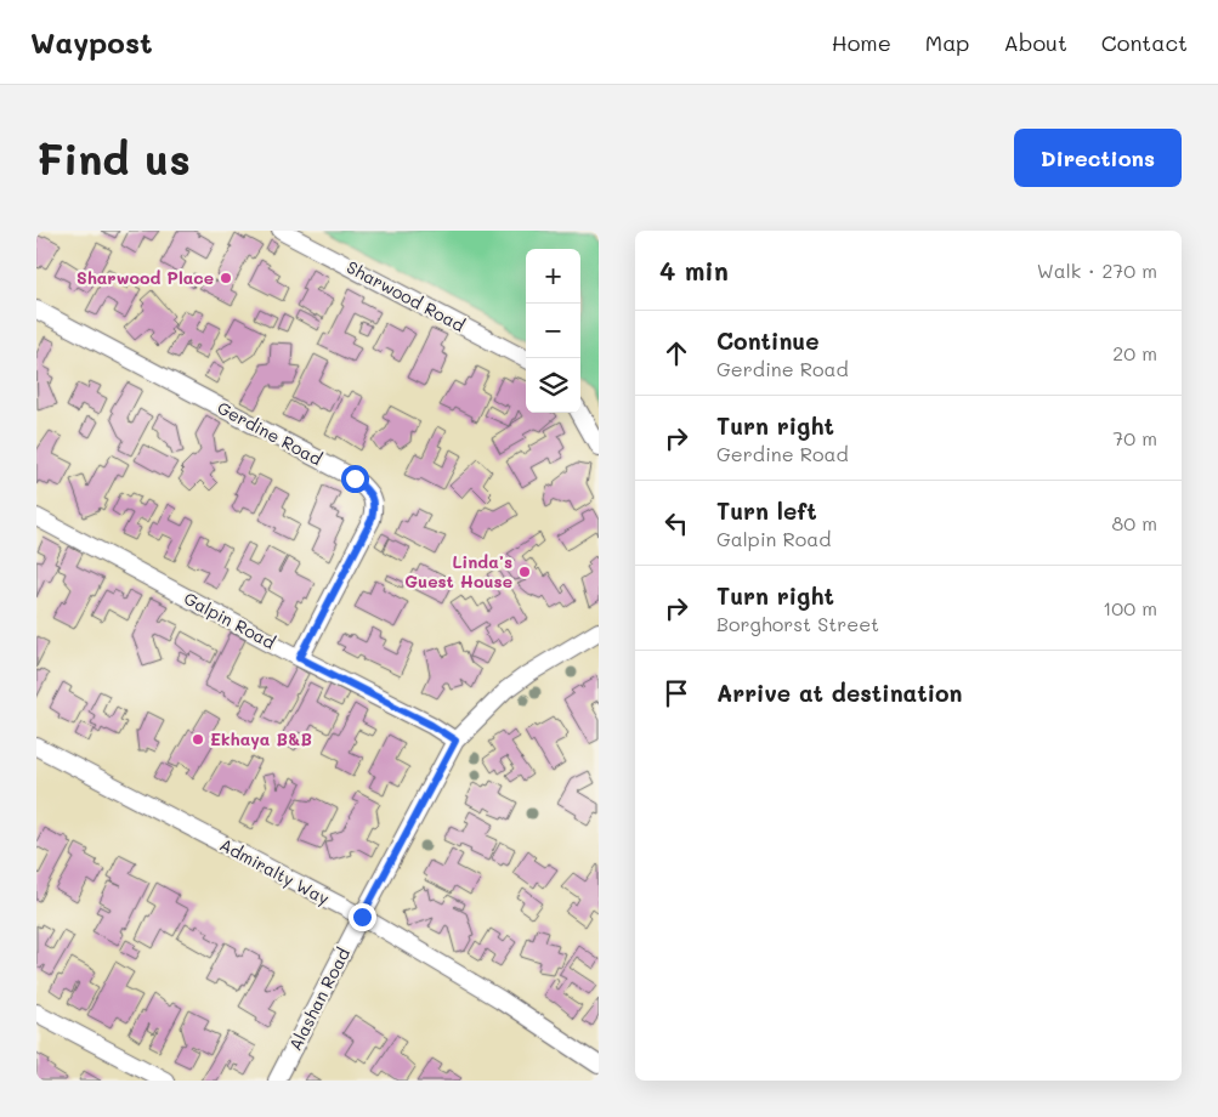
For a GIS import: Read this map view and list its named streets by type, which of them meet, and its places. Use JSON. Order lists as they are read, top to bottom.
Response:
{
  "streets": {
    "street": [
      "Sharwood Road",
      "Gerdine Road",
      "Galpin Road",
      "Admiralty Way",
      "Alashan Road"
    ]
  },
  "crossings": [
    ["Gerdine Road", "Galpin Road"],
    ["Galpin Road", "Alashan Road"],
    ["Admiralty Way", "Alashan Road"]
  ],
  "places": ["Sharwood Place", "Linda’s Guest House", "Ekhaya B&B"],
  "page": {
    "header": "Waypost",
    "nav": [
      "Home",
      "Map",
      "About",
      "Contact"
    ],
    "buttons": "Directions",
    "title": "Find us",
    "heading": ["4 min", "Walk · 270 m"],
    "map_buttons": ["+", "−"],
    "list": [
      ["Continue", "Gerdine Road", "20 m"],
      ["Turn right", "Gerdine Road", "70 m"],
      ["Turn left", "Galpin Road", "80 m"],
      ["Turn right", "Borghorst Street", "100 m"],
      "Arrive at destination"
    ]
  }
}
